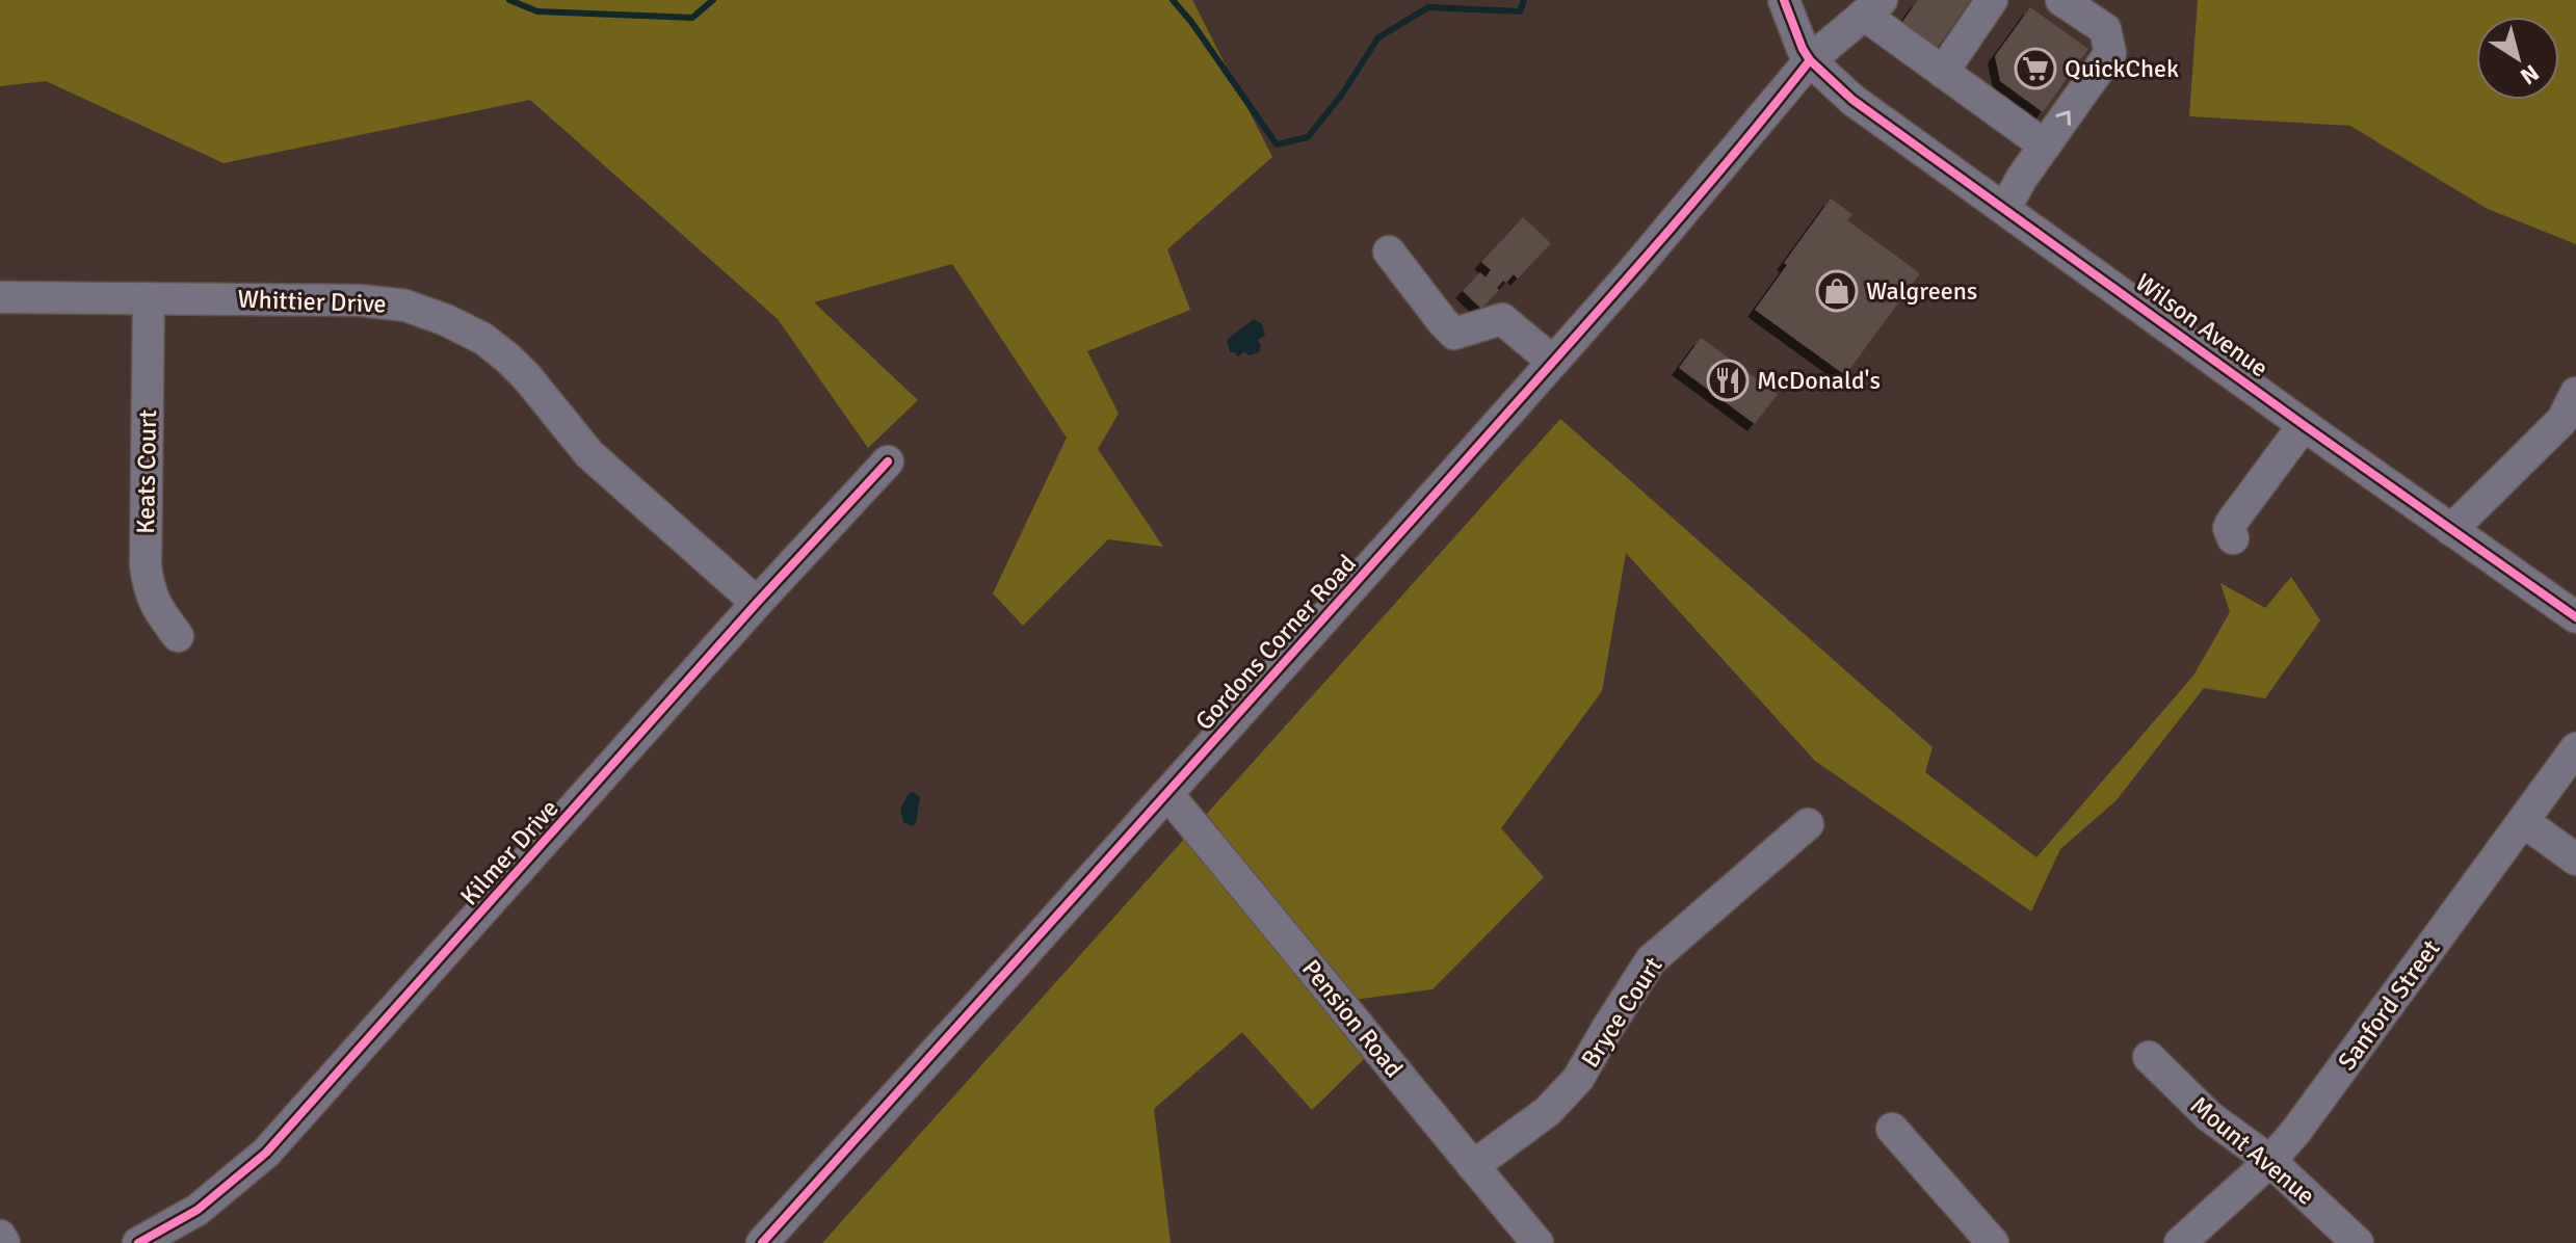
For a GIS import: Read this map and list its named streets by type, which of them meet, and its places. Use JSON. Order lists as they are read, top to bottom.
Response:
{
  "streets": {
    "street": [
      "Whittier Drive",
      "Wilson Avenue",
      "Keats Court",
      "Gordons Corner Road",
      "Kilmer Drive",
      "Sanford Street",
      "Bryce Court",
      "Pension Road",
      "Mount Avenue"
    ]
  },
  "crossings": [
    ["Whittier Drive", "Keats Court"],
    ["Whittier Drive", "Kilmer Drive"],
    ["Wilson Avenue", "Gordons Corner Road"],
    ["Gordons Corner Road", "Pension Road"],
    ["Sanford Street", "Mount Avenue"],
    ["Bryce Court", "Pension Road"]
  ],
  "places": {
    "supermarket": ["QuickChek"],
    "shop": ["Walgreens"],
    "restaurant": ["McDonald's"]
  },
  "north": "bottom right"
}
